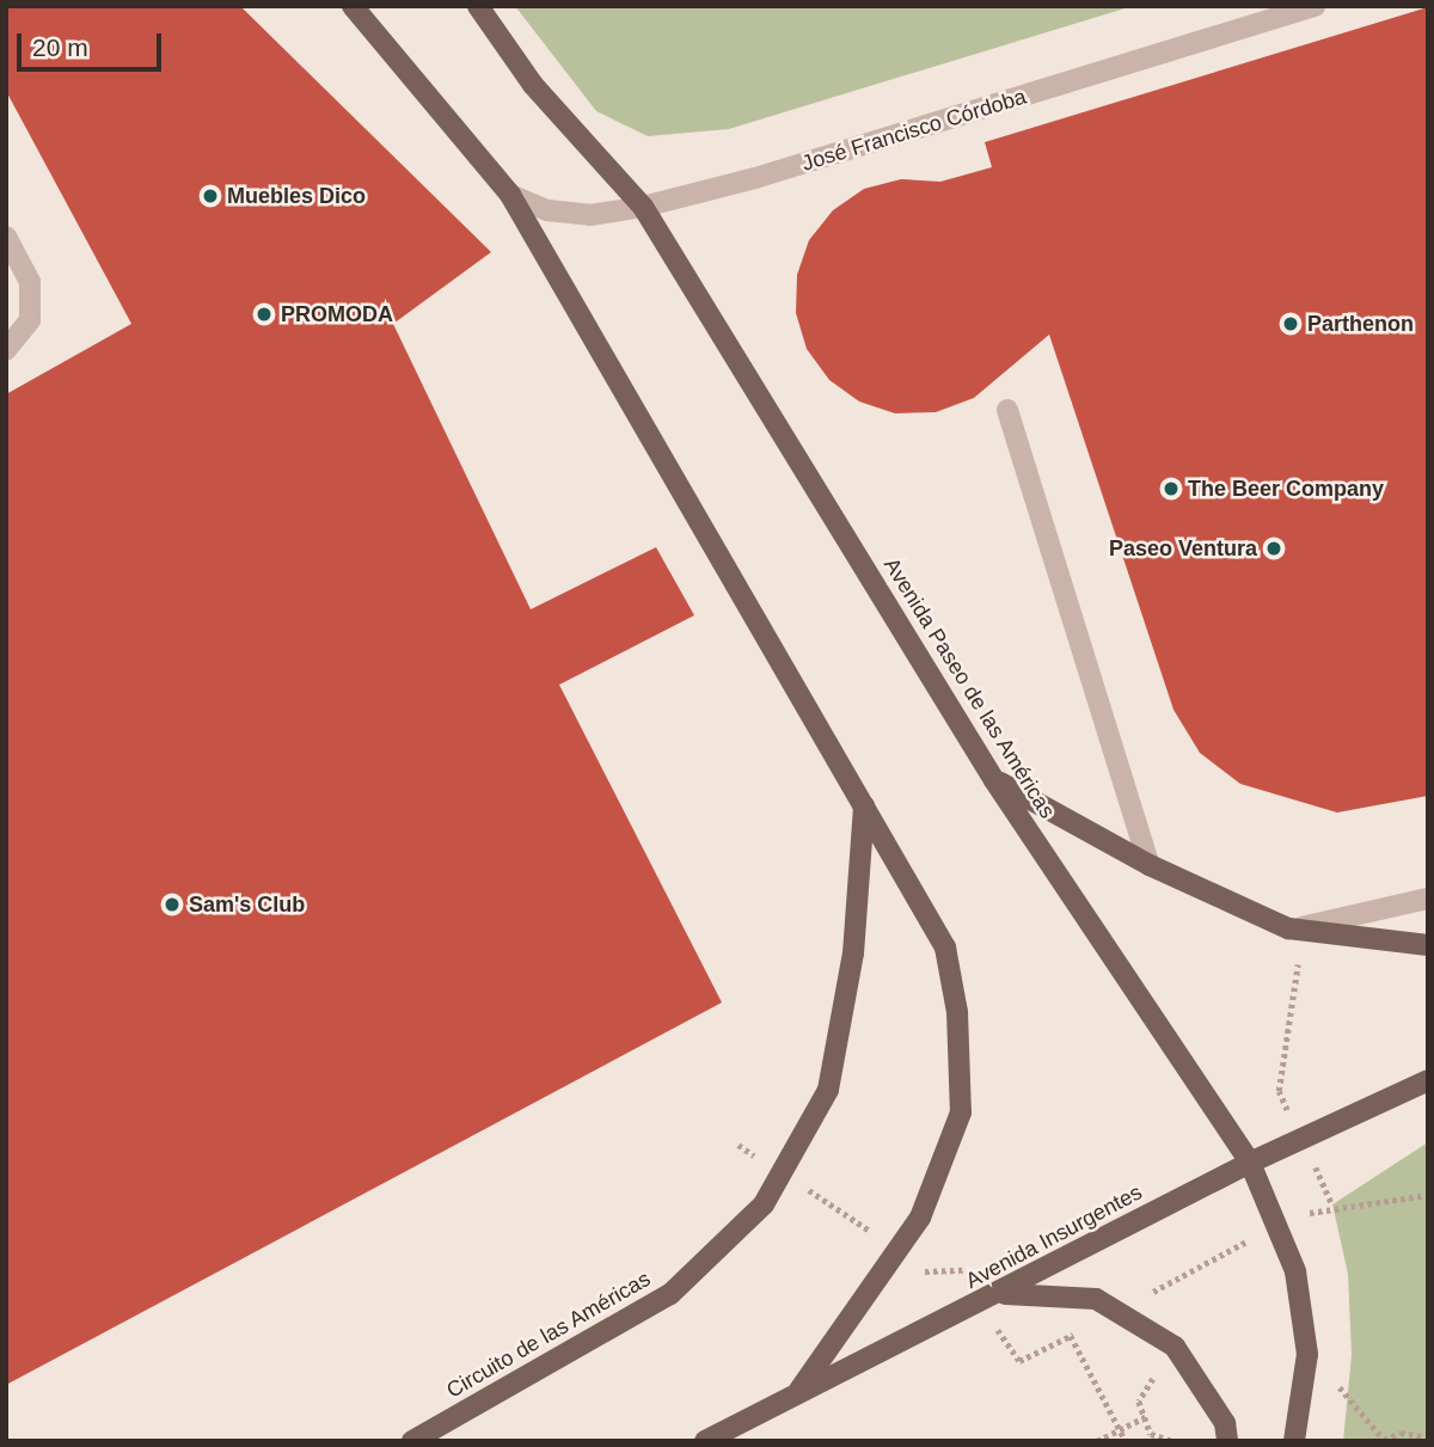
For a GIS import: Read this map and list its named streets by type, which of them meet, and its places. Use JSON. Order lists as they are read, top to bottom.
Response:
{
  "streets": {
    "main road": ["Avenida Paseo de las Américas", "Avenida Insurgentes", "Circuito de las Américas"],
    "street": ["José Francisco Córdoba"]
  },
  "crossings": [
    ["José Francisco Córdoba", "Avenida Paseo de las Américas"],
    ["Avenida Paseo de las Américas", "Avenida Insurgentes"]
  ],
  "places": [
    "Muebles Dico",
    "PROMODA",
    "Parthenon",
    "The Beer Company",
    "Paseo Ventura",
    "Sam's Club"
  ],
  "scale_bar": "20 m"
}
